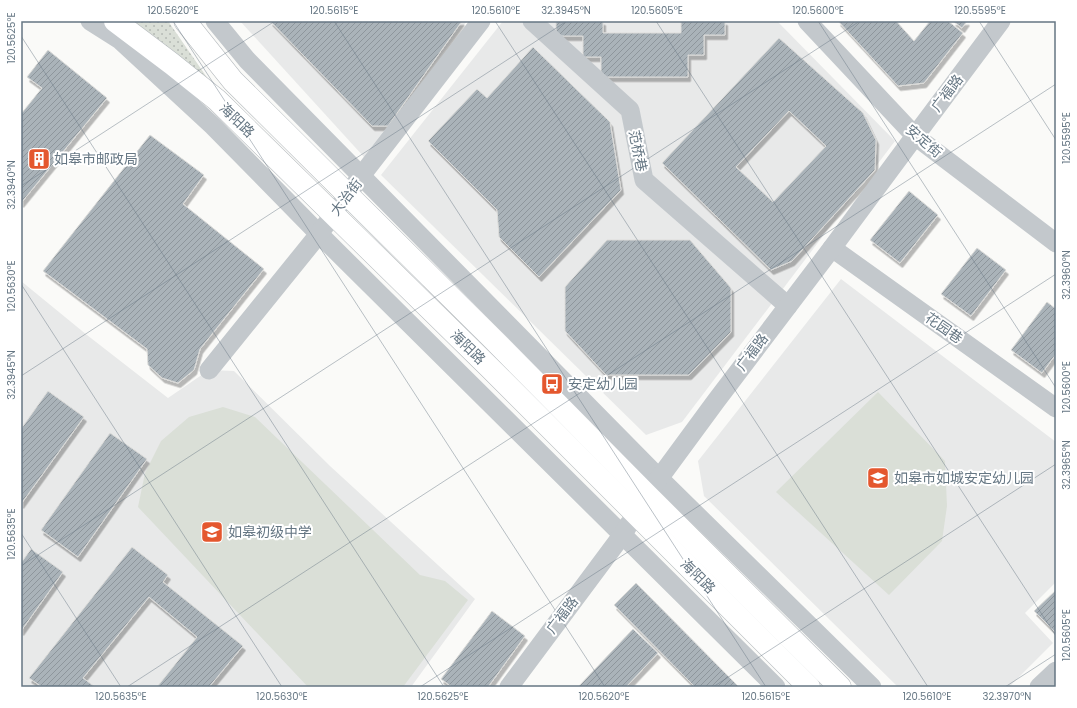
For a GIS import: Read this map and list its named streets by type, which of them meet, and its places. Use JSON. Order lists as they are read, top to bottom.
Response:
{
  "streets": {
    "main road": ["海阳路"],
    "street": [
      "广福路",
      "安定街",
      "范桥巷",
      "大治街",
      "花园巷"
    ]
  },
  "crossings": [
    ["广福路", "海阳路"],
    ["广福路", "安定街"],
    ["广福路", "范桥巷"],
    ["广福路", "花园巷"],
    ["海阳路", "大治街"]
  ],
  "places": {
    "building": ["如皋市邮政局"],
    "bus stop": ["安定幼儿园"],
    "school or university": ["如皋市如城安定幼儿园", "如皋初级中学"]
  },
  "coordinates": [
    "120.5620°E",
    "120.5615°E",
    "120.5610°E",
    "32.3945°N",
    "120.5605°E",
    "120.5600°E",
    "120.5595°E",
    "120.5625°E",
    "32.3940°N",
    "32.3960°N",
    "120.5630°E",
    "32.3965°N",
    "120.5635°E",
    "32.3970°N"
  ]
}
